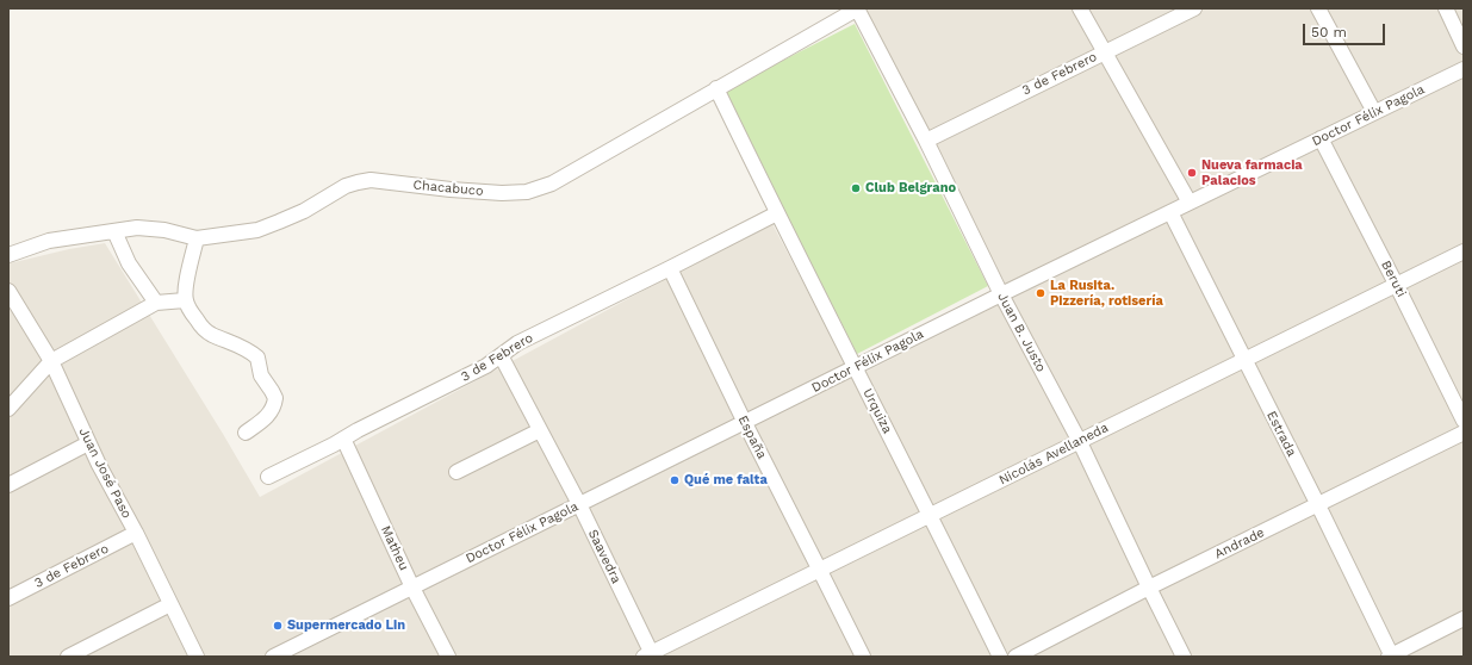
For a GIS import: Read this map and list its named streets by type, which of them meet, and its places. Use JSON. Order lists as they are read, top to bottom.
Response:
{
  "streets": {
    "street": [
      "3 de Febrero",
      "Doctor Félix Pagola",
      "Chacabuco",
      "Beruti",
      "Juan B. Justo",
      "Urquiza",
      "Estrada",
      "España",
      "Nicolás Avellaneda",
      "Juan José Paso",
      "Andrade",
      "Matheu",
      "Saavedra"
    ]
  },
  "crossings": [
    ["3 de Febrero", "Juan B. Justo"],
    ["3 de Febrero", "Urquiza"],
    ["3 de Febrero", "España"],
    ["3 de Febrero", "Juan José Paso"],
    ["3 de Febrero", "Matheu"],
    ["3 de Febrero", "Saavedra"],
    ["Doctor Félix Pagola", "Beruti"],
    ["Doctor Félix Pagola", "Juan B. Justo"],
    ["Doctor Félix Pagola", "Urquiza"],
    ["Doctor Félix Pagola", "Estrada"],
    ["Doctor Félix Pagola", "España"],
    ["Doctor Félix Pagola", "Matheu"],
    ["Doctor Félix Pagola", "Saavedra"],
    ["Chacabuco", "Juan B. Justo"],
    ["Chacabuco", "Urquiza"],
    ["Beruti", "Nicolás Avellaneda"],
    ["Juan B. Justo", "Nicolás Avellaneda"],
    ["Juan B. Justo", "Andrade"],
    ["Urquiza", "Nicolás Avellaneda"],
    ["Estrada", "Nicolás Avellaneda"],
    ["Estrada", "Andrade"],
    ["España", "Nicolás Avellaneda"],
    ["Nicolás Avellaneda", "Saavedra"]
  ],
  "places": [
    "Nueva farmacia Palacios",
    "Club Belgrano",
    "La Rusita. Pizzería, rotisería",
    "Qué me falta",
    "Supermercado Lin"
  ],
  "scale_bar": "50 m"
}
